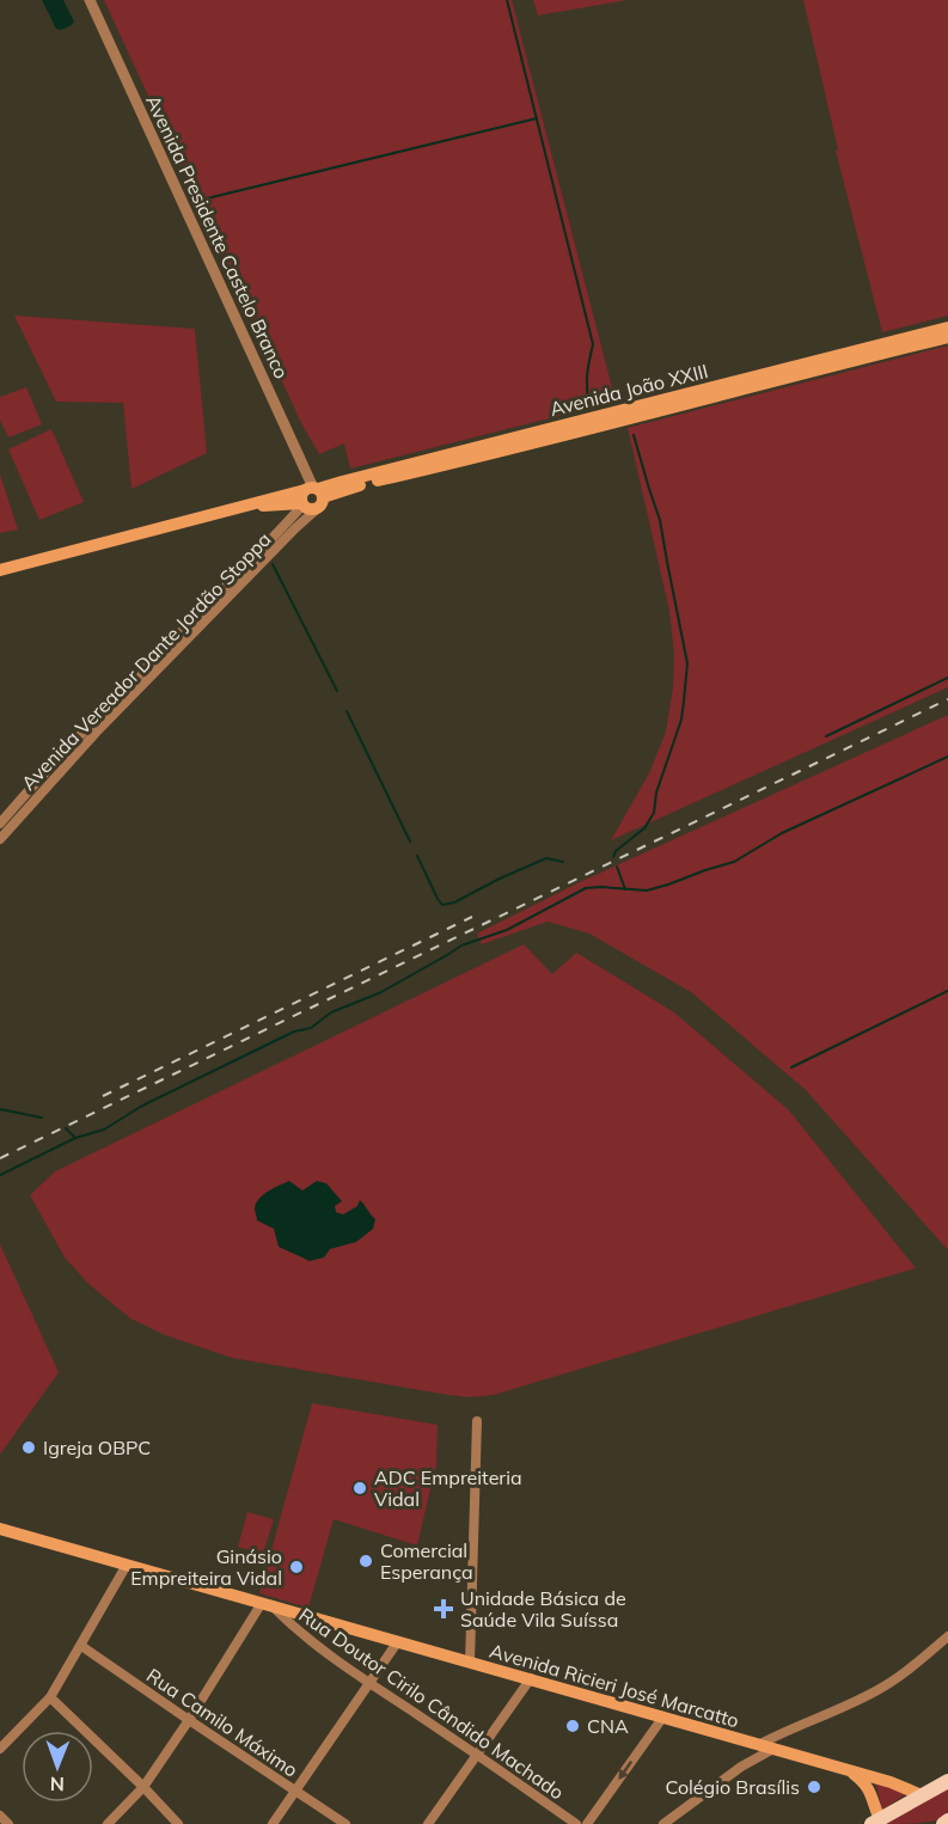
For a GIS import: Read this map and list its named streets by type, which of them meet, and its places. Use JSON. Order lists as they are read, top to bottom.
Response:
{
  "streets": {
    "main road": ["Avenida João XXIII", "Avenida Ricieri José Marcatto"],
    "street": [
      "Avenida Presidente Castelo Branco",
      "Avenida Vereador Dante Jordão Stoppa",
      "Rua Doutor Cirilo Cândido Machado",
      "Rua Camilo Máximo"
    ]
  },
  "crossings": [
    ["Avenida Presidente Castelo Branco", "Avenida João XXIII"],
    ["Avenida Presidente Castelo Branco", "Avenida Vereador Dante Jordão Stoppa"],
    ["Avenida João XXIII", "Avenida Vereador Dante Jordão Stoppa"],
    ["Avenida Ricieri José Marcatto", "Rua Doutor Cirilo Cândido Machado"]
  ],
  "places": {
    "other": [
      "Igreja OBPC",
      "ADC Empreiteria Vidal",
      "Comercial Esperança",
      "Ginásio Empreiteira Vidal",
      "CNA",
      "Colégio Brasílis"
    ],
    "health": ["Unidade Básica de Saúde Vila Suíssa"]
  },
  "north": "bottom"
}
